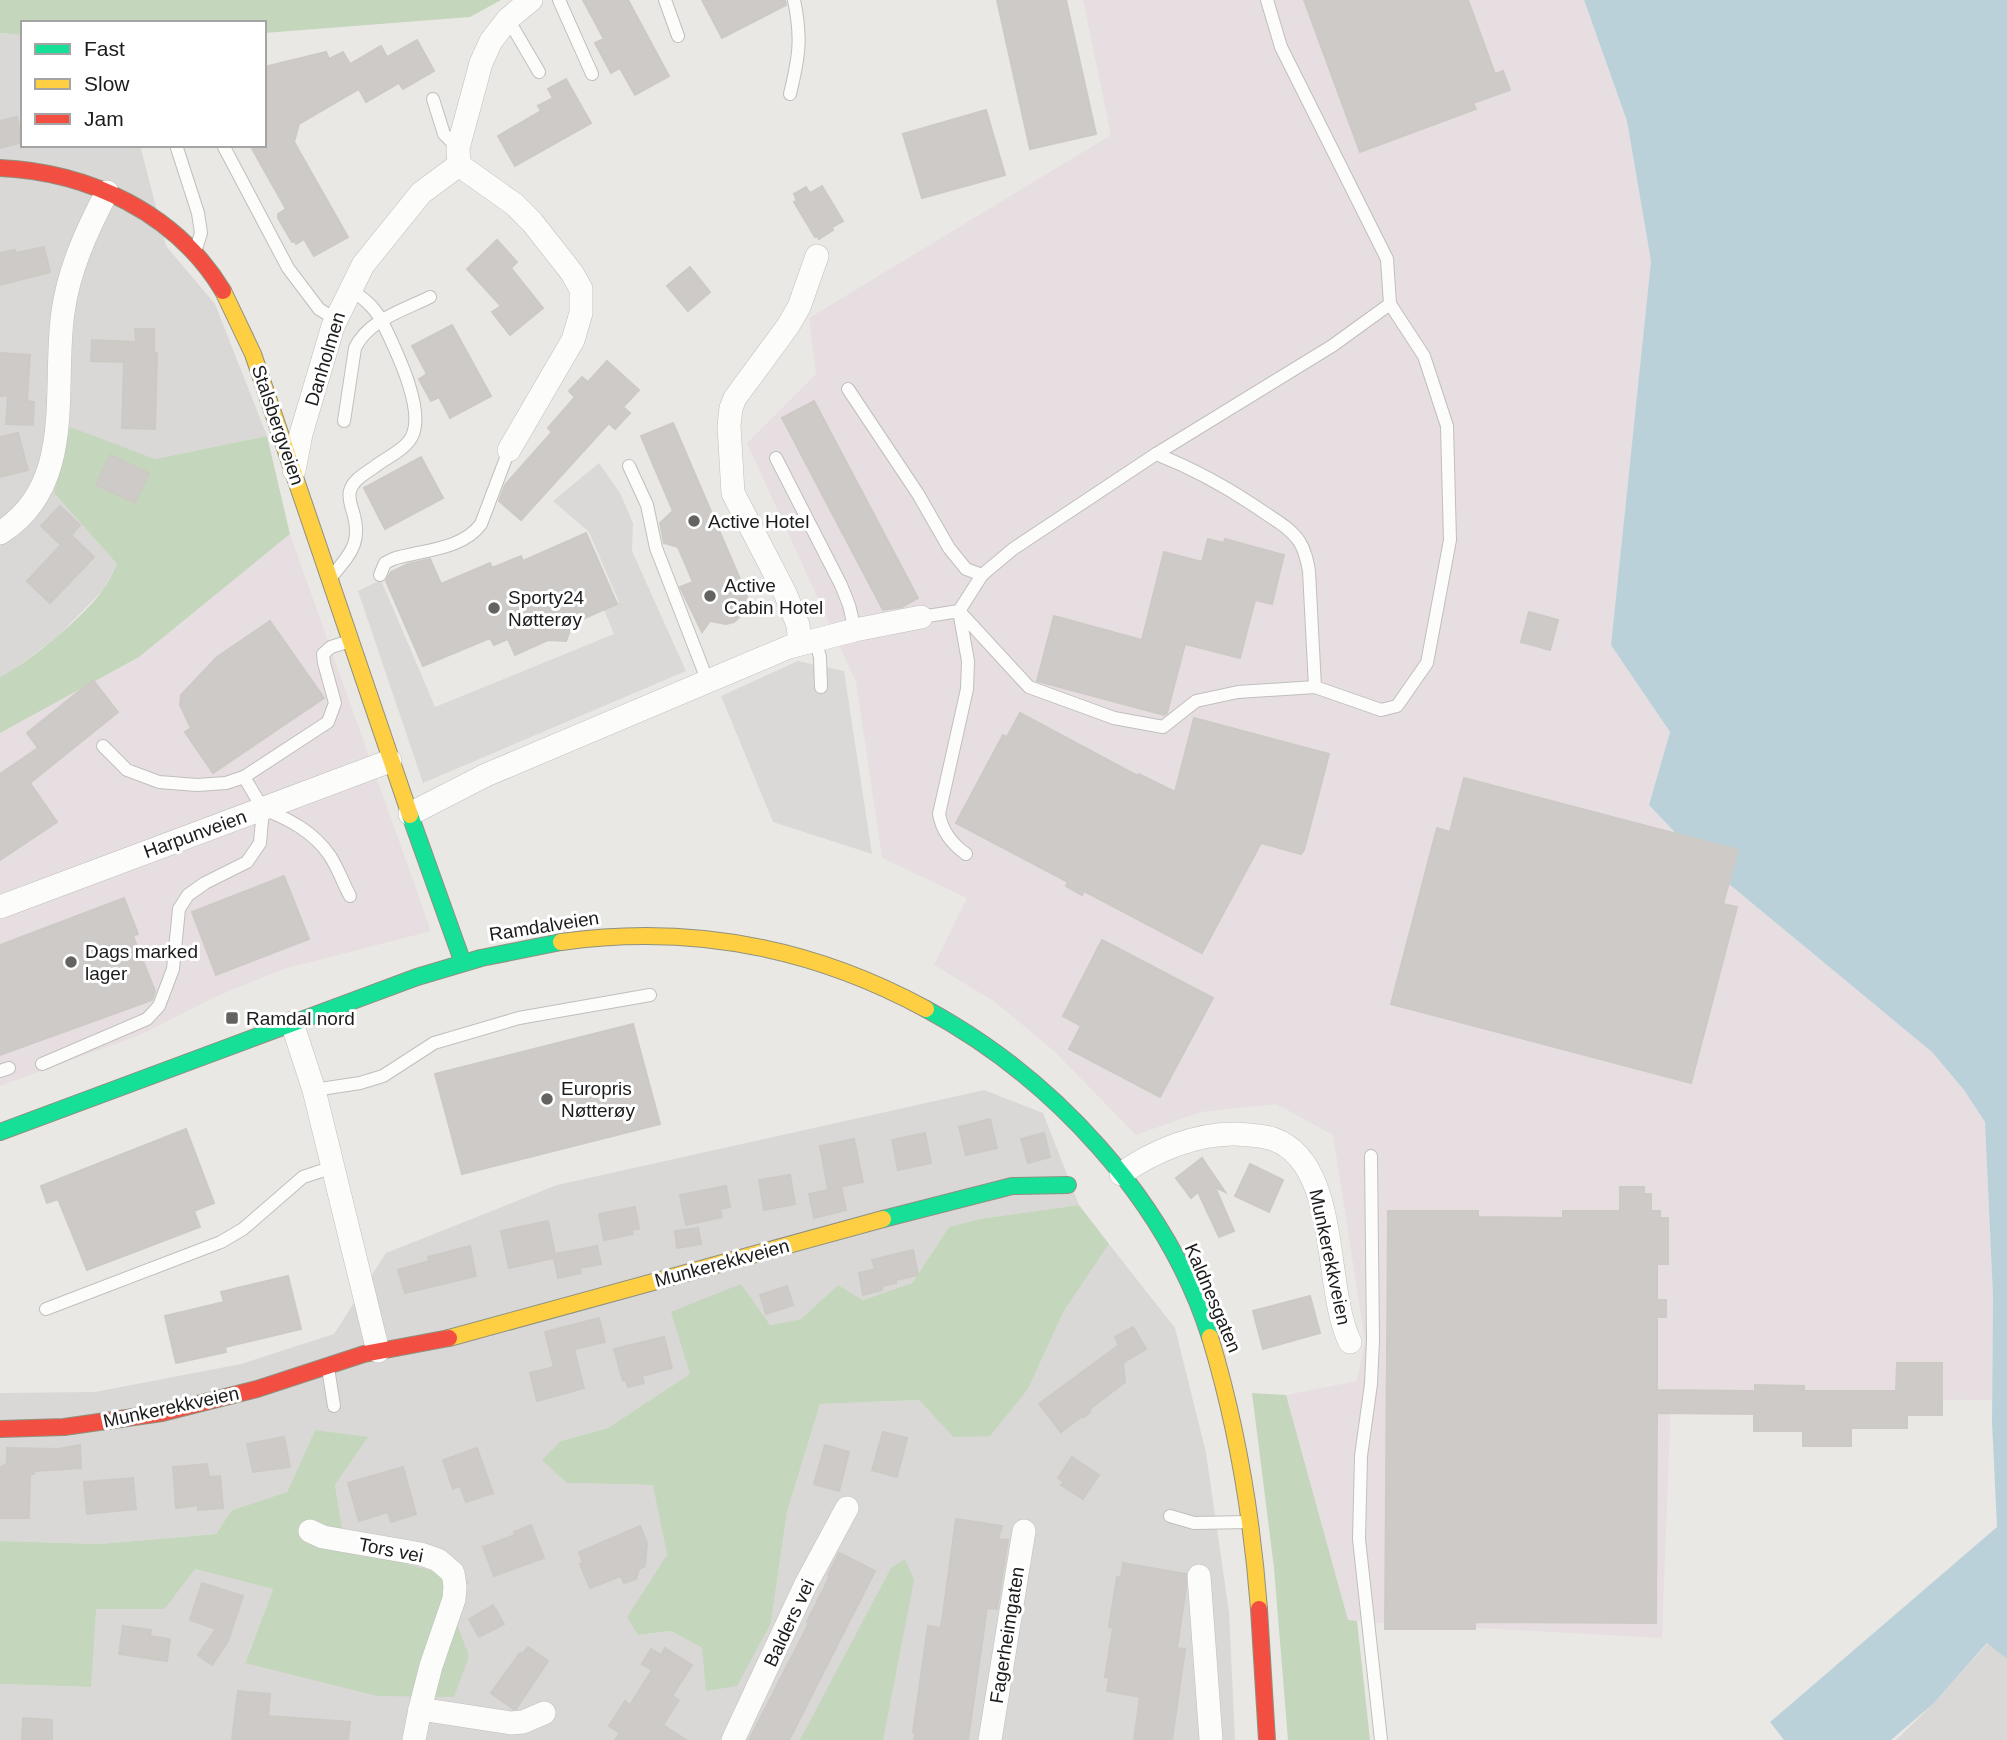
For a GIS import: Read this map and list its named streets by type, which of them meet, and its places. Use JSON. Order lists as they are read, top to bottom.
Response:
{
  "streets": {
    "street": [
      "Danholmen",
      "Stalsbergveien",
      "Harpunveien",
      "Ramdalveien",
      "Munkerekkveien",
      "Kaldnesgaten",
      "Tors vei",
      "Balders vei",
      "Fagerheimgaten"
    ]
  },
  "crossings": [
    ["Danholmen", "Stalsbergveien"],
    ["Stalsbergveien", "Harpunveien"],
    ["Stalsbergveien", "Ramdalveien"],
    ["Ramdalveien", "Kaldnesgaten"],
    ["Munkerekkveien", "Kaldnesgaten"]
  ],
  "places": {
    "other": [
      "Active Hotel",
      "Active Cabin Hotel",
      "Sporty24 Nøtterøy",
      "Dags marked lager",
      "Europris Nøtterøy"
    ],
    "transit": ["Ramdal nord"]
  },
  "legend": ["Fast", "Slow", "Jam"]
}
